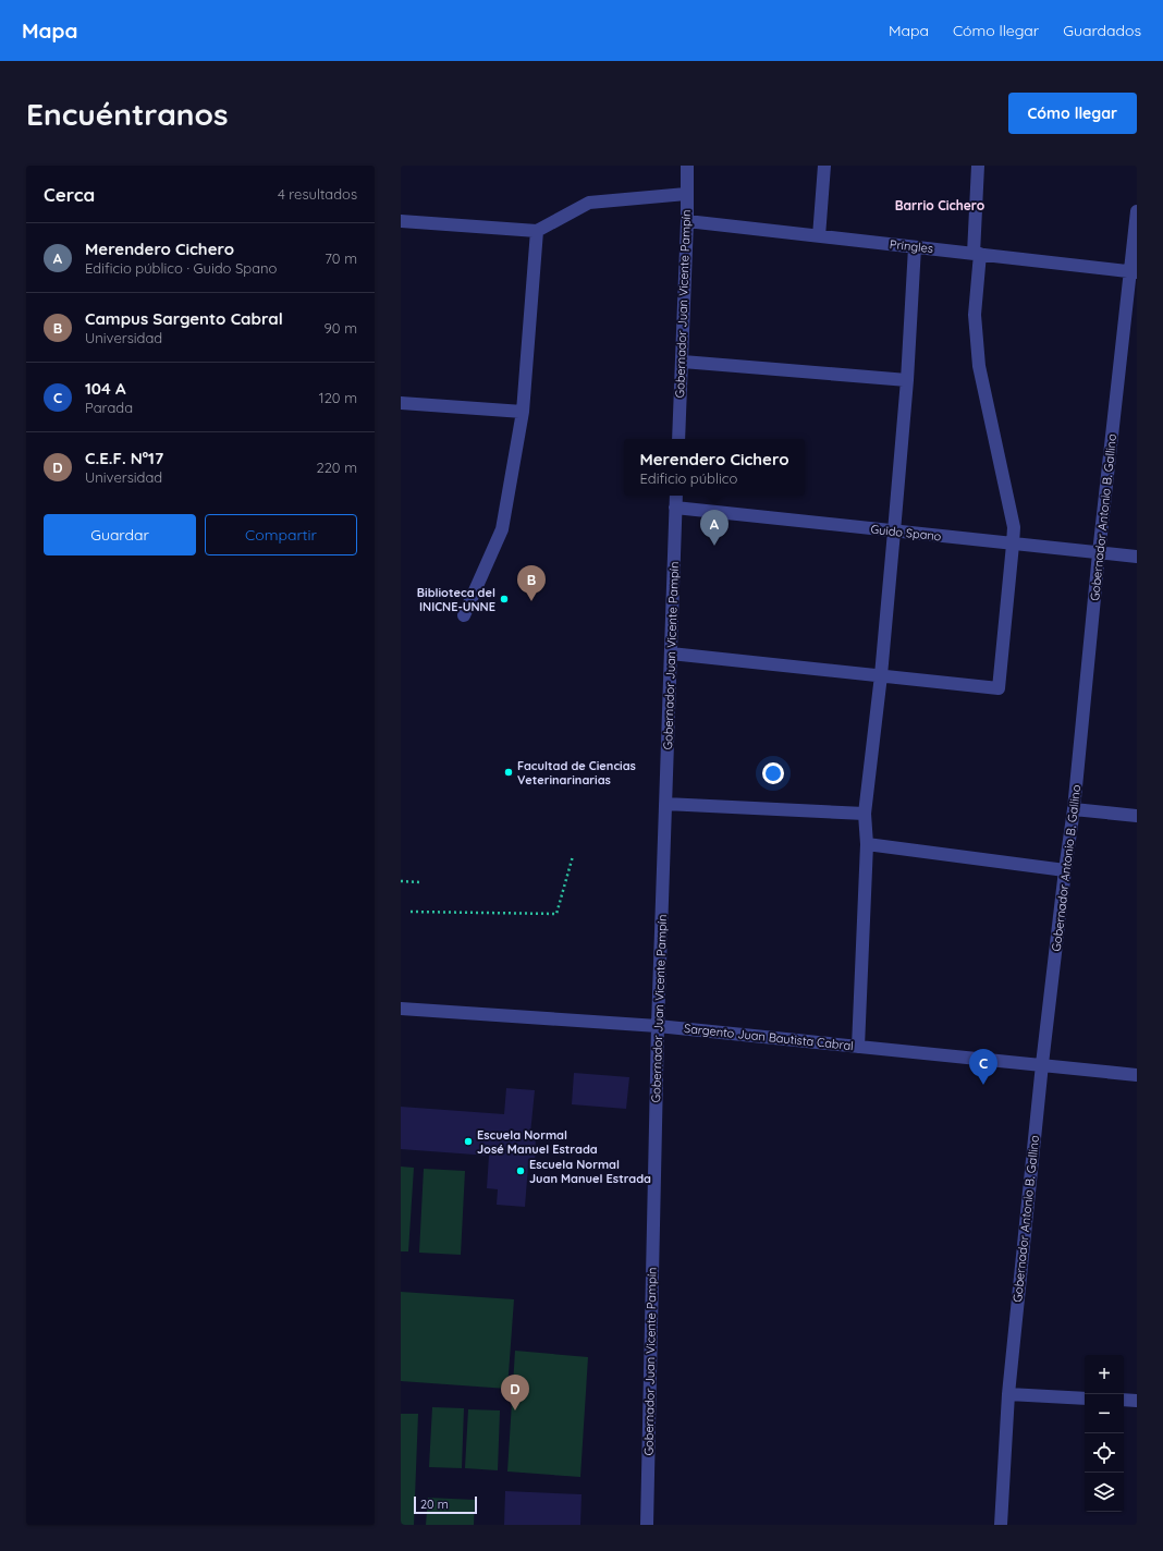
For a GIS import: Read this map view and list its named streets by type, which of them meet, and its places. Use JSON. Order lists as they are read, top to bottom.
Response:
{
  "streets": {
    "street": [
      "Pringles",
      "Gobernador Juan Vicente Pampín",
      "Gobernador Antonio B. Gallino",
      "Guido Spano",
      "Sargento Juan Bautista Cabral"
    ]
  },
  "crossings": [
    ["Pringles", "Gobernador Juan Vicente Pampín"],
    ["Pringles", "Gobernador Antonio B. Gallino"],
    ["Gobernador Juan Vicente Pampín", "Guido Spano"],
    ["Gobernador Juan Vicente Pampín", "Sargento Juan Bautista Cabral"],
    ["Gobernador Antonio B. Gallino", "Guido Spano"],
    ["Gobernador Antonio B. Gallino", "Sargento Juan Bautista Cabral"]
  ],
  "districts": ["Barrio Cichero"],
  "places": [
    "Biblioteca del INICNE-UNNE",
    "Facultad de Ciencias Veterinarinarias",
    "Escuela Normal José Manuel Estrada",
    "Escuela Normal Juan Manuel Estrada"
  ],
  "scale_bar": "20 m",
  "page": {
    "header": "Mapa",
    "nav": ["Mapa", "Cómo llegar", "Guardados"],
    "buttons": [
      "Cómo llegar",
      ["Guardar", "Compartir"]
    ],
    "title": "Encuéntranos",
    "heading": ["Cerca", "4 resultados"],
    "list": [
      {
        "mark": "A",
        "name": "Merendero Cichero",
        "note": "Edificio público · Guido Spano",
        "value": "70 m"
      },
      {
        "mark": "B",
        "name": "Campus Sargento Cabral",
        "note": "Universidad",
        "value": "90 m"
      },
      {
        "mark": "C",
        "name": "104 A",
        "note": "Parada",
        "value": "120 m"
      },
      {
        "mark": "D",
        "name": "C.E.F. Nº17",
        "note": "Universidad",
        "value": "220 m"
      }
    ],
    "popup": ["Merendero Cichero", "Edificio público"],
    "pins": [
      "A",
      "B",
      "C",
      "D"
    ],
    "map_buttons": ["+", "−"],
    "scale": "20 m"
  }
}
